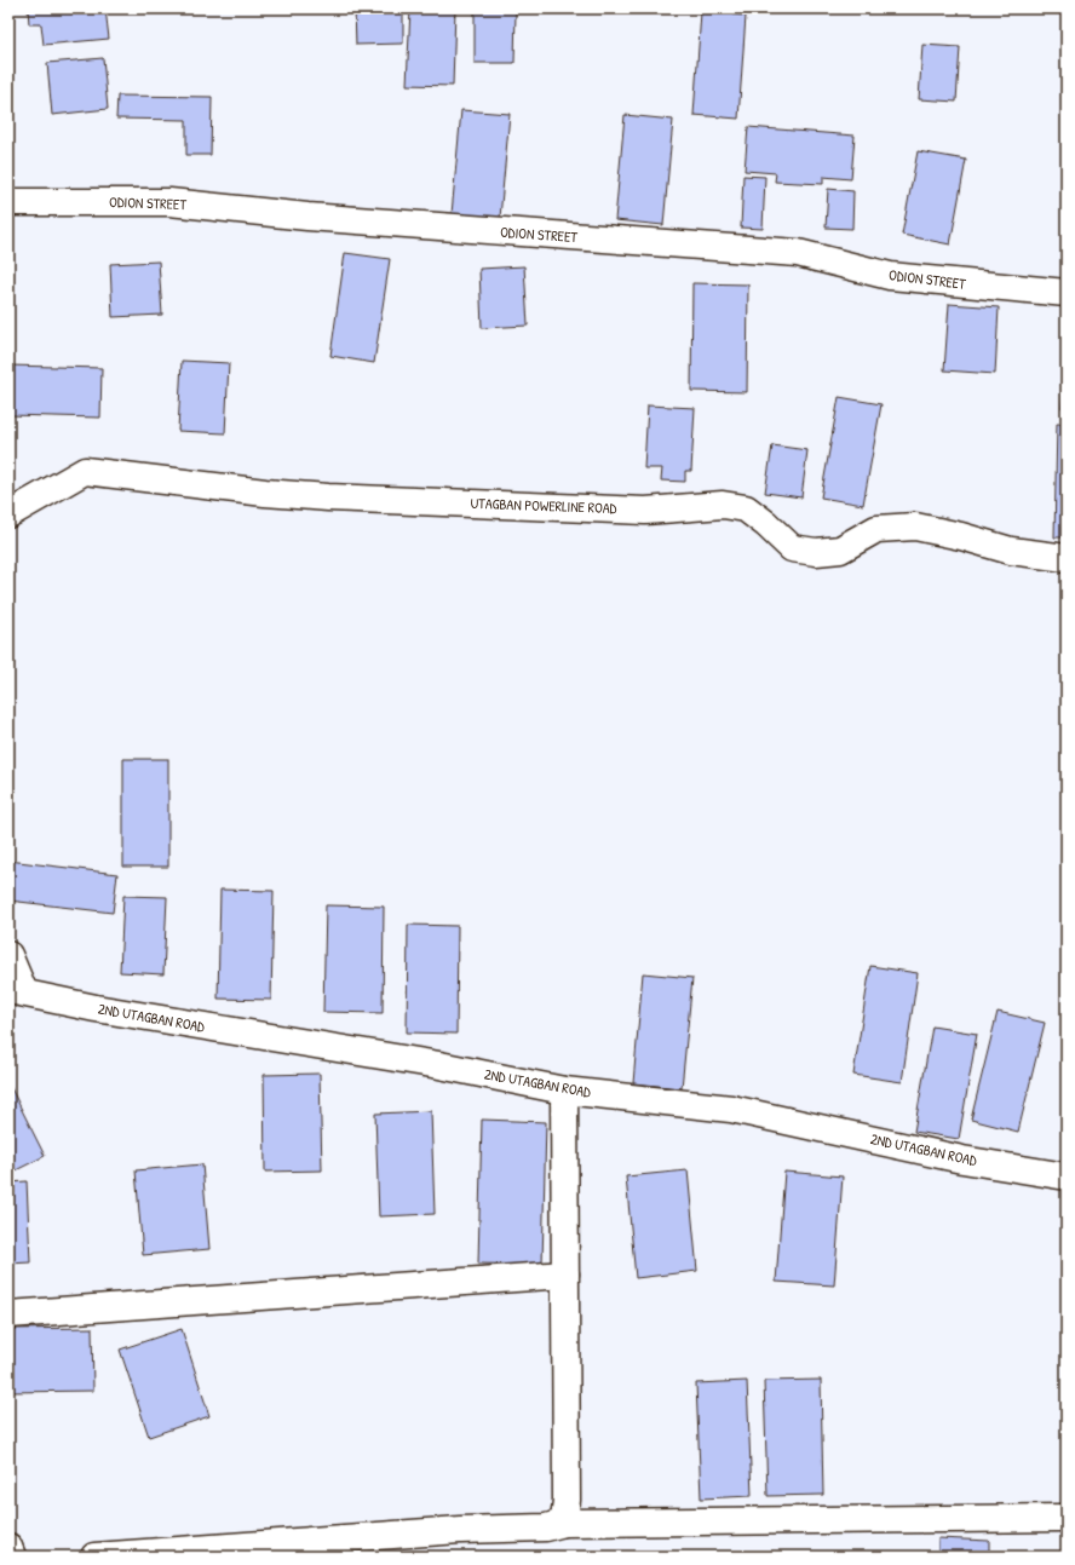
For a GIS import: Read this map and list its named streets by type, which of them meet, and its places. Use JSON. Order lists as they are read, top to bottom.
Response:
{
  "streets": {
    "street": ["ODION STREET", "UTAGBAN POWERLINE ROAD", "2ND UTAGBAN ROAD"]
  }
}
